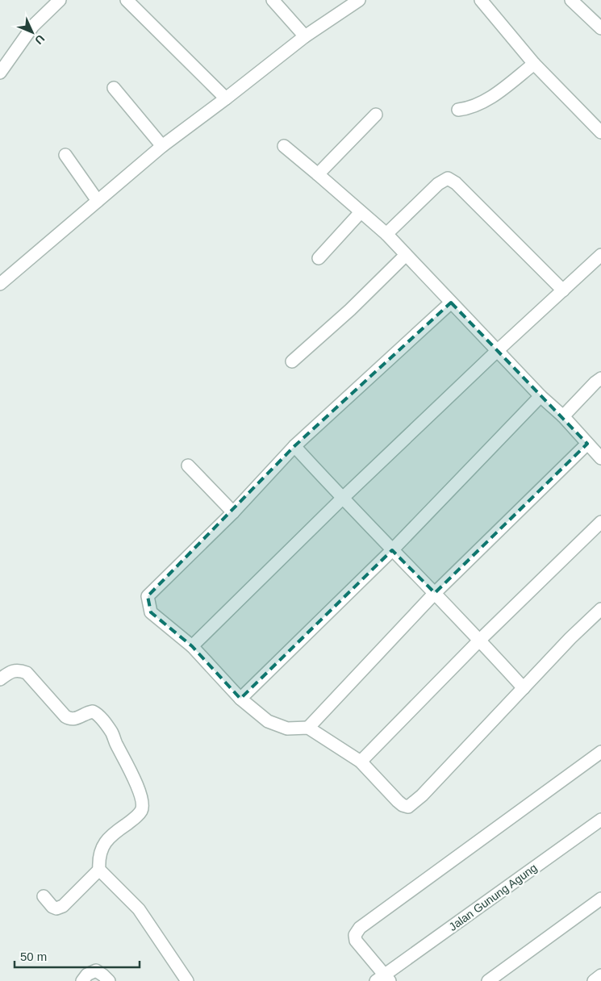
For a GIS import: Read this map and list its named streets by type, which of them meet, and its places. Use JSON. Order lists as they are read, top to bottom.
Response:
{
  "streets": {
    "street": ["Jalan Gunung Agung"]
  },
  "scale_bar": "50 m",
  "north": "bottom right"
}
